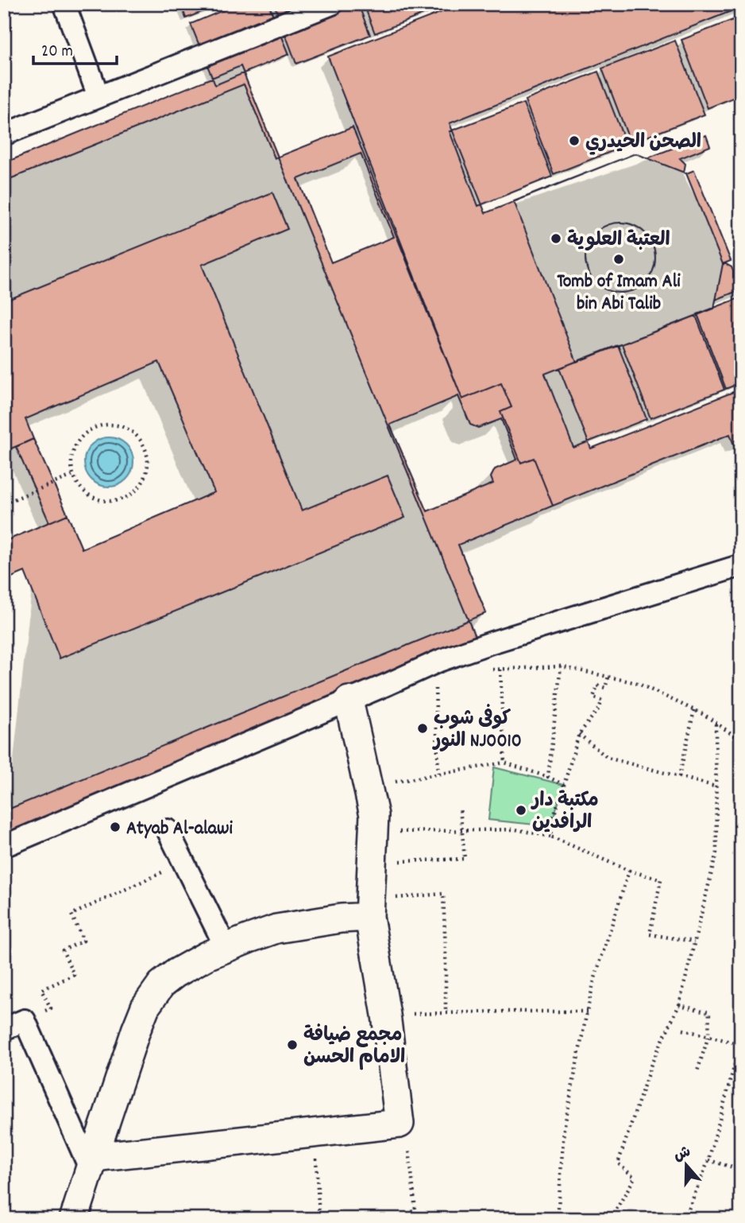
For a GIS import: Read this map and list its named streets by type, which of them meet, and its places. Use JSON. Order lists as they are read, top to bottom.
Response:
{
  "places": [
    "الصحن الحيدري",
    "العتبة العلوية",
    "Tomb of Imam Ali bin Abi Talib",
    "کوفی شوب النور NJ0010",
    "مكتبة دار الرافدين",
    "Atyab Al-alawi",
    "مجمع ضيافة الامام الحسن"
  ],
  "scale_bar": "20 m",
  "north": "top"
}
